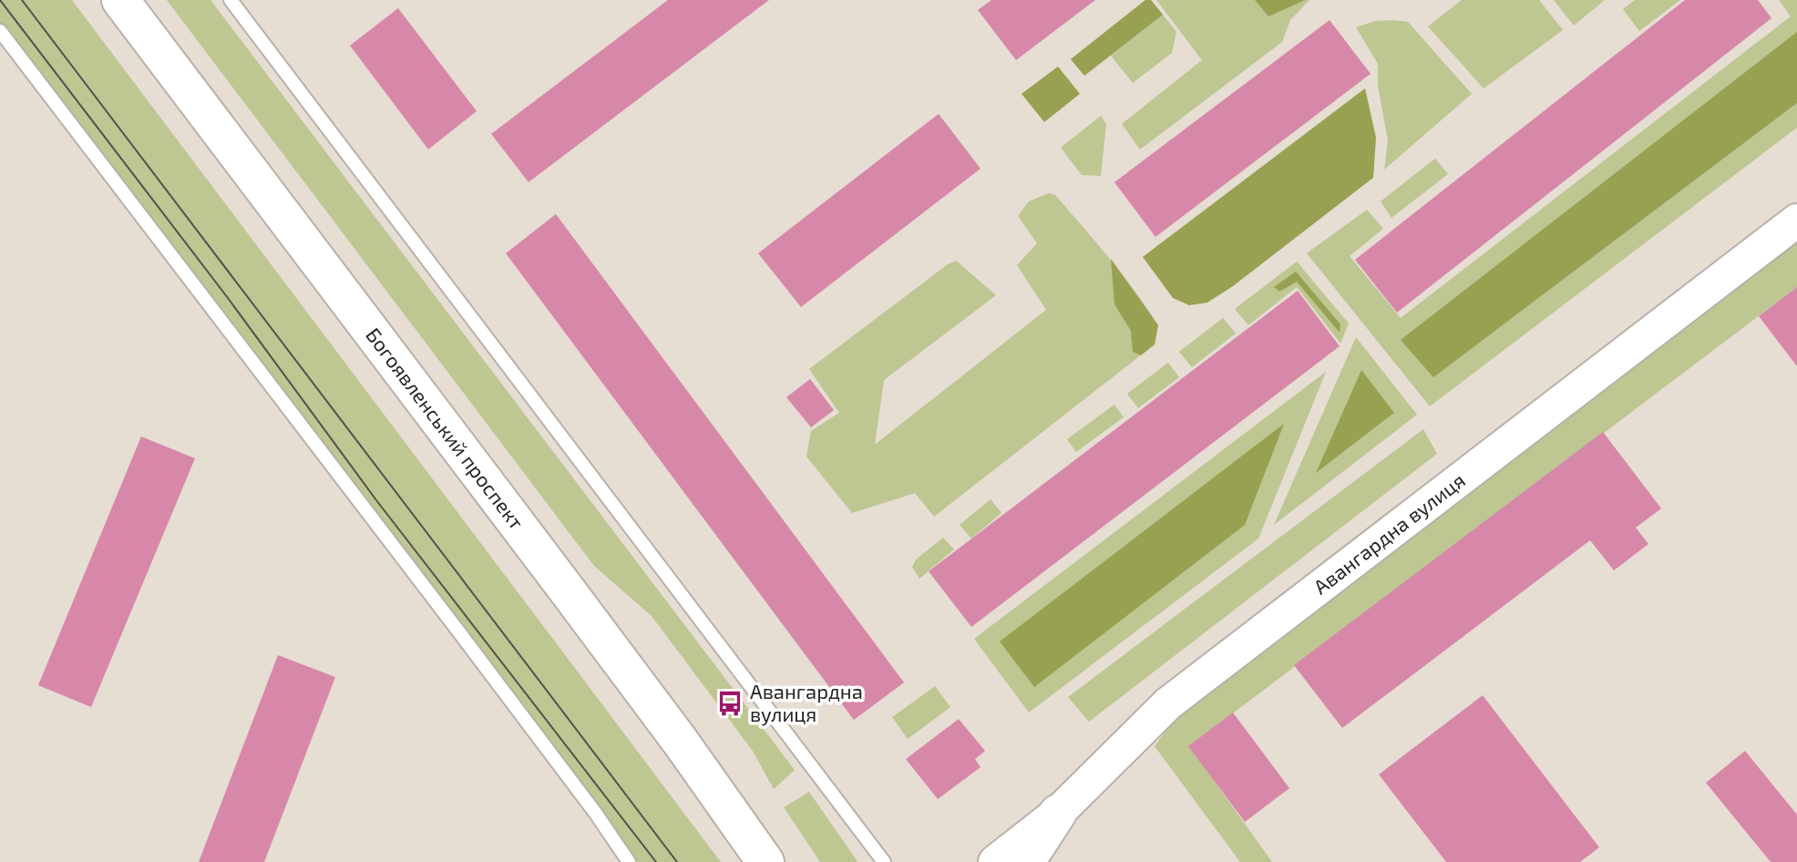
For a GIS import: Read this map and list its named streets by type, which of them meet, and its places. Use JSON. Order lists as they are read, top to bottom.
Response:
{
  "streets": {
    "main road": ["Богоявленський проспект"],
    "street": ["Авангардна вулиця"]
  },
  "places": {
    "bus stop": ["Авангардна вулиця"]
  }
}
